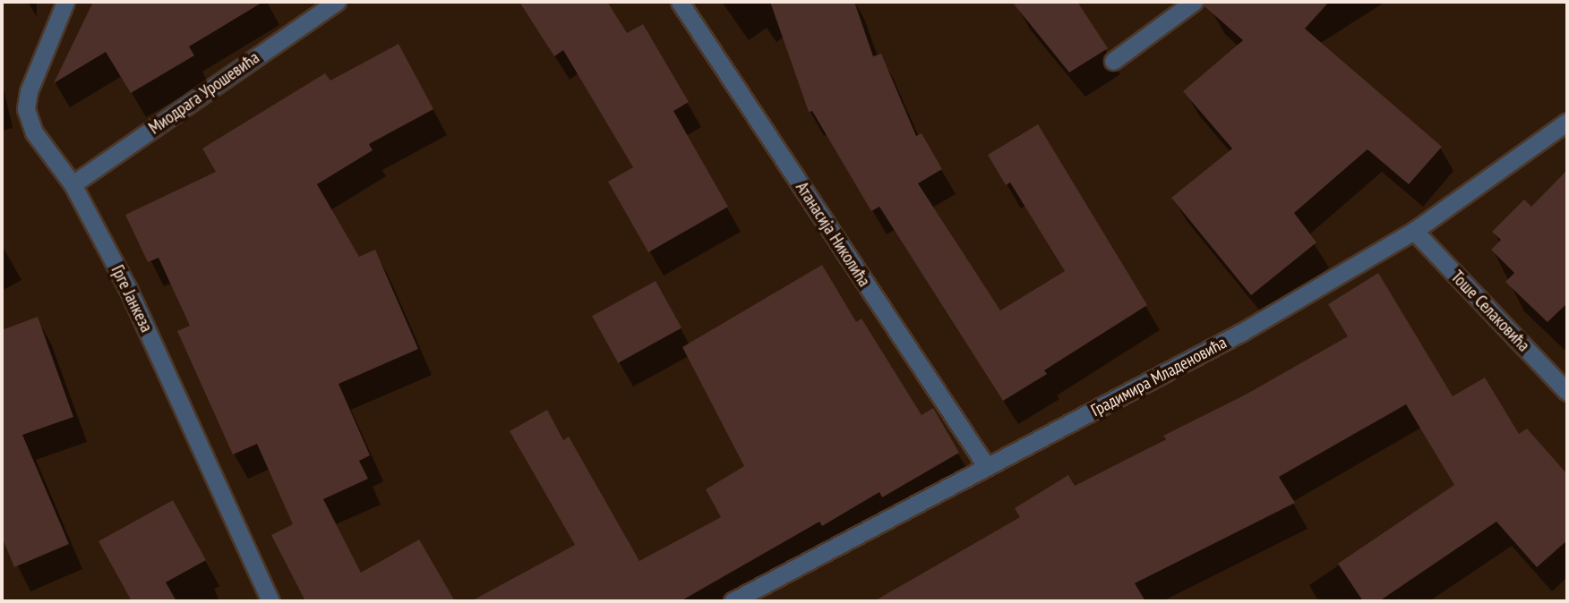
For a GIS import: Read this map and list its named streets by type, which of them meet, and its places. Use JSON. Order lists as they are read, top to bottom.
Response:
{
  "streets": {
    "street": [
      "Миодрага Урошевића",
      "Атанасија Николића",
      "Грге Јанкеза",
      "Тоше Селаковића",
      "Градимира Младеновића"
    ]
  },
  "crossings": [
    ["Миодрага Урошевића", "Грге Јанкеза"],
    ["Атанасија Николића", "Градимира Младеновића"],
    ["Тоше Селаковића", "Градимира Младеновића"]
  ]
}
